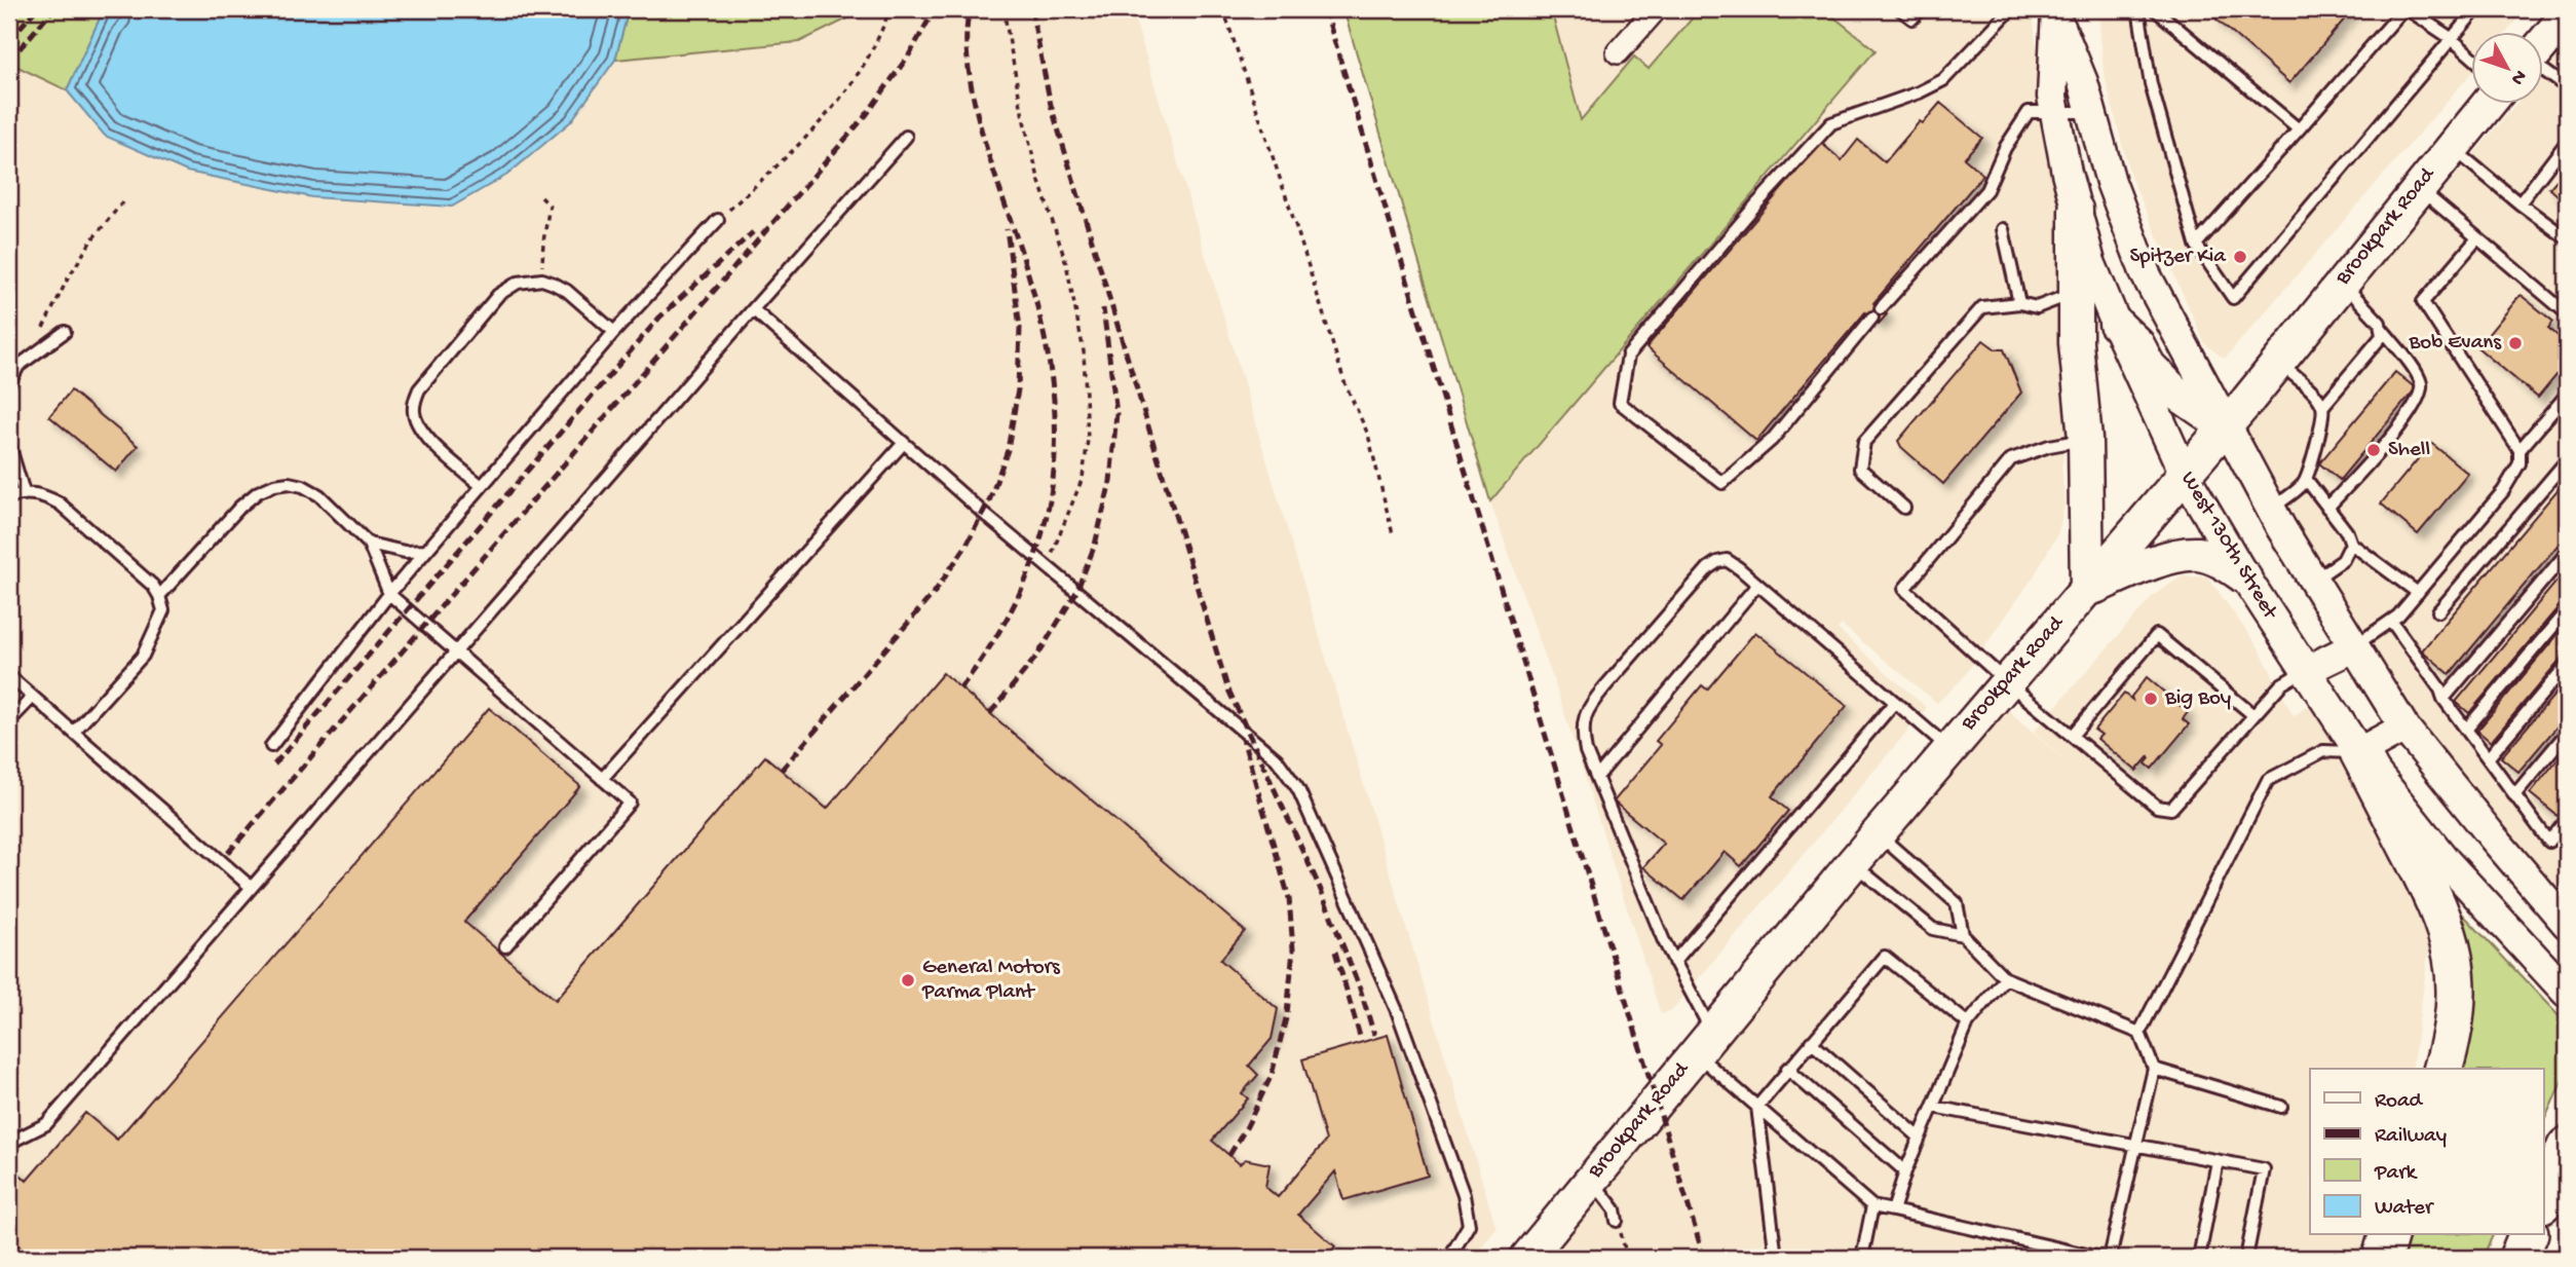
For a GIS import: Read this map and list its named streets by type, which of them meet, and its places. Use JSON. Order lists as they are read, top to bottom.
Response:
{
  "streets": {
    "main road": ["Brookpark Road", "West 130th Street"]
  },
  "crossings": [
    ["Brookpark Road", "West 130th Street"]
  ],
  "places": [
    "Spitzer Kia",
    "Bob Evans",
    "Shell",
    "Big Boy",
    "General Motors Parma Plant"
  ],
  "legend": [
    "Road",
    "Railway",
    "Park",
    "Water"
  ],
  "north": "bottom right"
}
